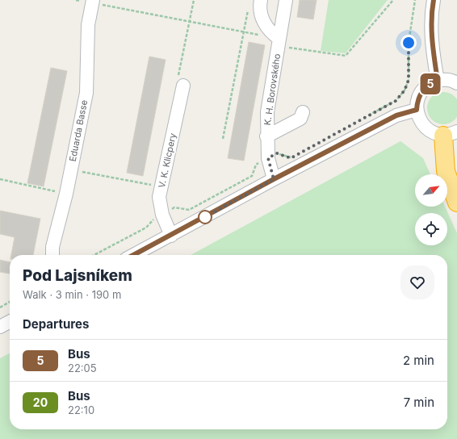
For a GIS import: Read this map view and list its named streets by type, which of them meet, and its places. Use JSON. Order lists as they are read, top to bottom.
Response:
{
  "streets": {
    "street": ["K. H. Borovského", "Eduarda Basse", "V. K. Klicpery"]
  },
  "lines": ["bus line 5"],
  "north": "top right",
  "page": {
    "on_map": "5",
    "heading": [
      ["Pod Lajsníkem", "Walk · 3 min · 190 m"],
      "Departures"
    ],
    "list": [
      {
        "mark": "5",
        "name": "Bus",
        "note": "22:05",
        "value": "2 min"
      },
      {
        "mark": "20",
        "name": "Bus",
        "note": "22:10",
        "value": "7 min"
      }
    ]
  }
}
